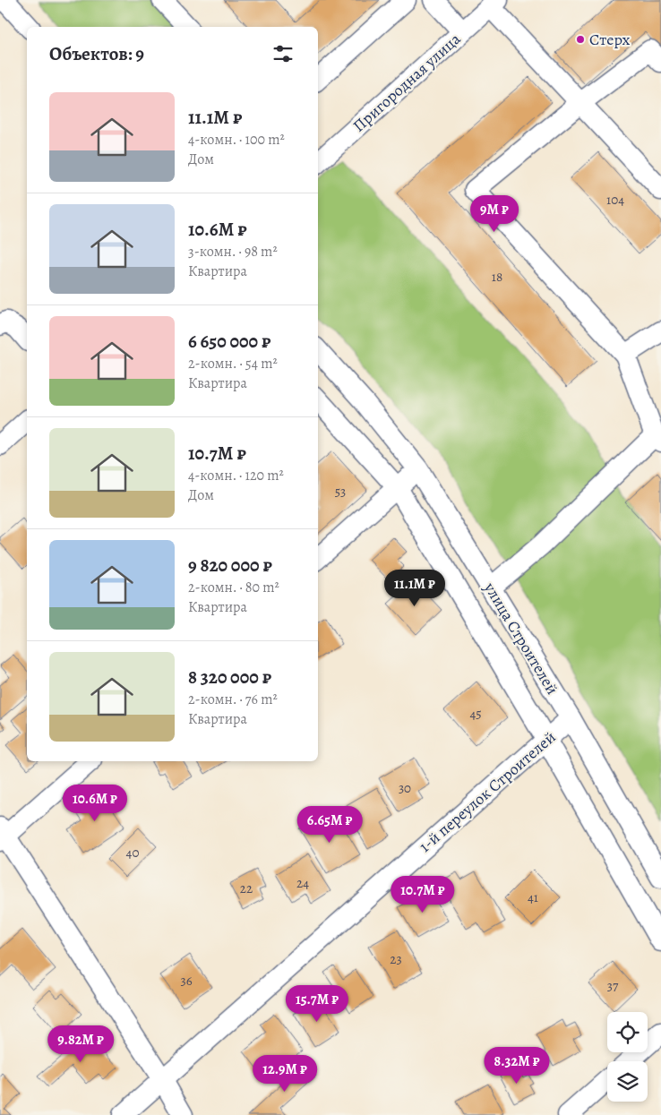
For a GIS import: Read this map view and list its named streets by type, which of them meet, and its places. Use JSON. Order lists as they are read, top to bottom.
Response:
{
  "streets": {
    "street": ["Пригородная улица", "улица Строителей", "1-й переулок Строителей"]
  },
  "crossings": [
    ["улица Строителей", "1-й переулок Строителей"]
  ],
  "places": ["Стерх"],
  "house_numbers": [
    "104",
    "18",
    "53",
    "45",
    "30",
    "40",
    "24",
    "22",
    "41",
    "23",
    "36",
    "37"
  ],
  "page": {
    "heading": "Объектов: 9",
    "list": [
      {
        "name": "11.1M ₽",
        "note": "4-комн. · 100 m² · Дом"
      },
      {
        "name": "10.6M ₽",
        "note": "3-комн. · 98 m² · Квартира"
      },
      {
        "name": "6 650 000 ₽",
        "note": "2-комн. · 54 m² · Квартира"
      },
      {
        "name": "10.7M ₽",
        "note": "4-комн. · 120 m² · Дом"
      },
      {
        "name": "9 820 000 ₽",
        "note": "2-комн. · 80 m² · Квартира"
      },
      {
        "name": "8 320 000 ₽",
        "note": "2-комн. · 76 m² · Квартира"
      }
    ],
    "price": [
      "9M ₽",
      "11.1M ₽",
      "10.6M ₽",
      "6.65M ₽",
      "10.7M ₽",
      "15.7M ₽",
      "9.82M ₽",
      "8.32M ₽",
      "12.9M ₽"
    ]
  }
}
